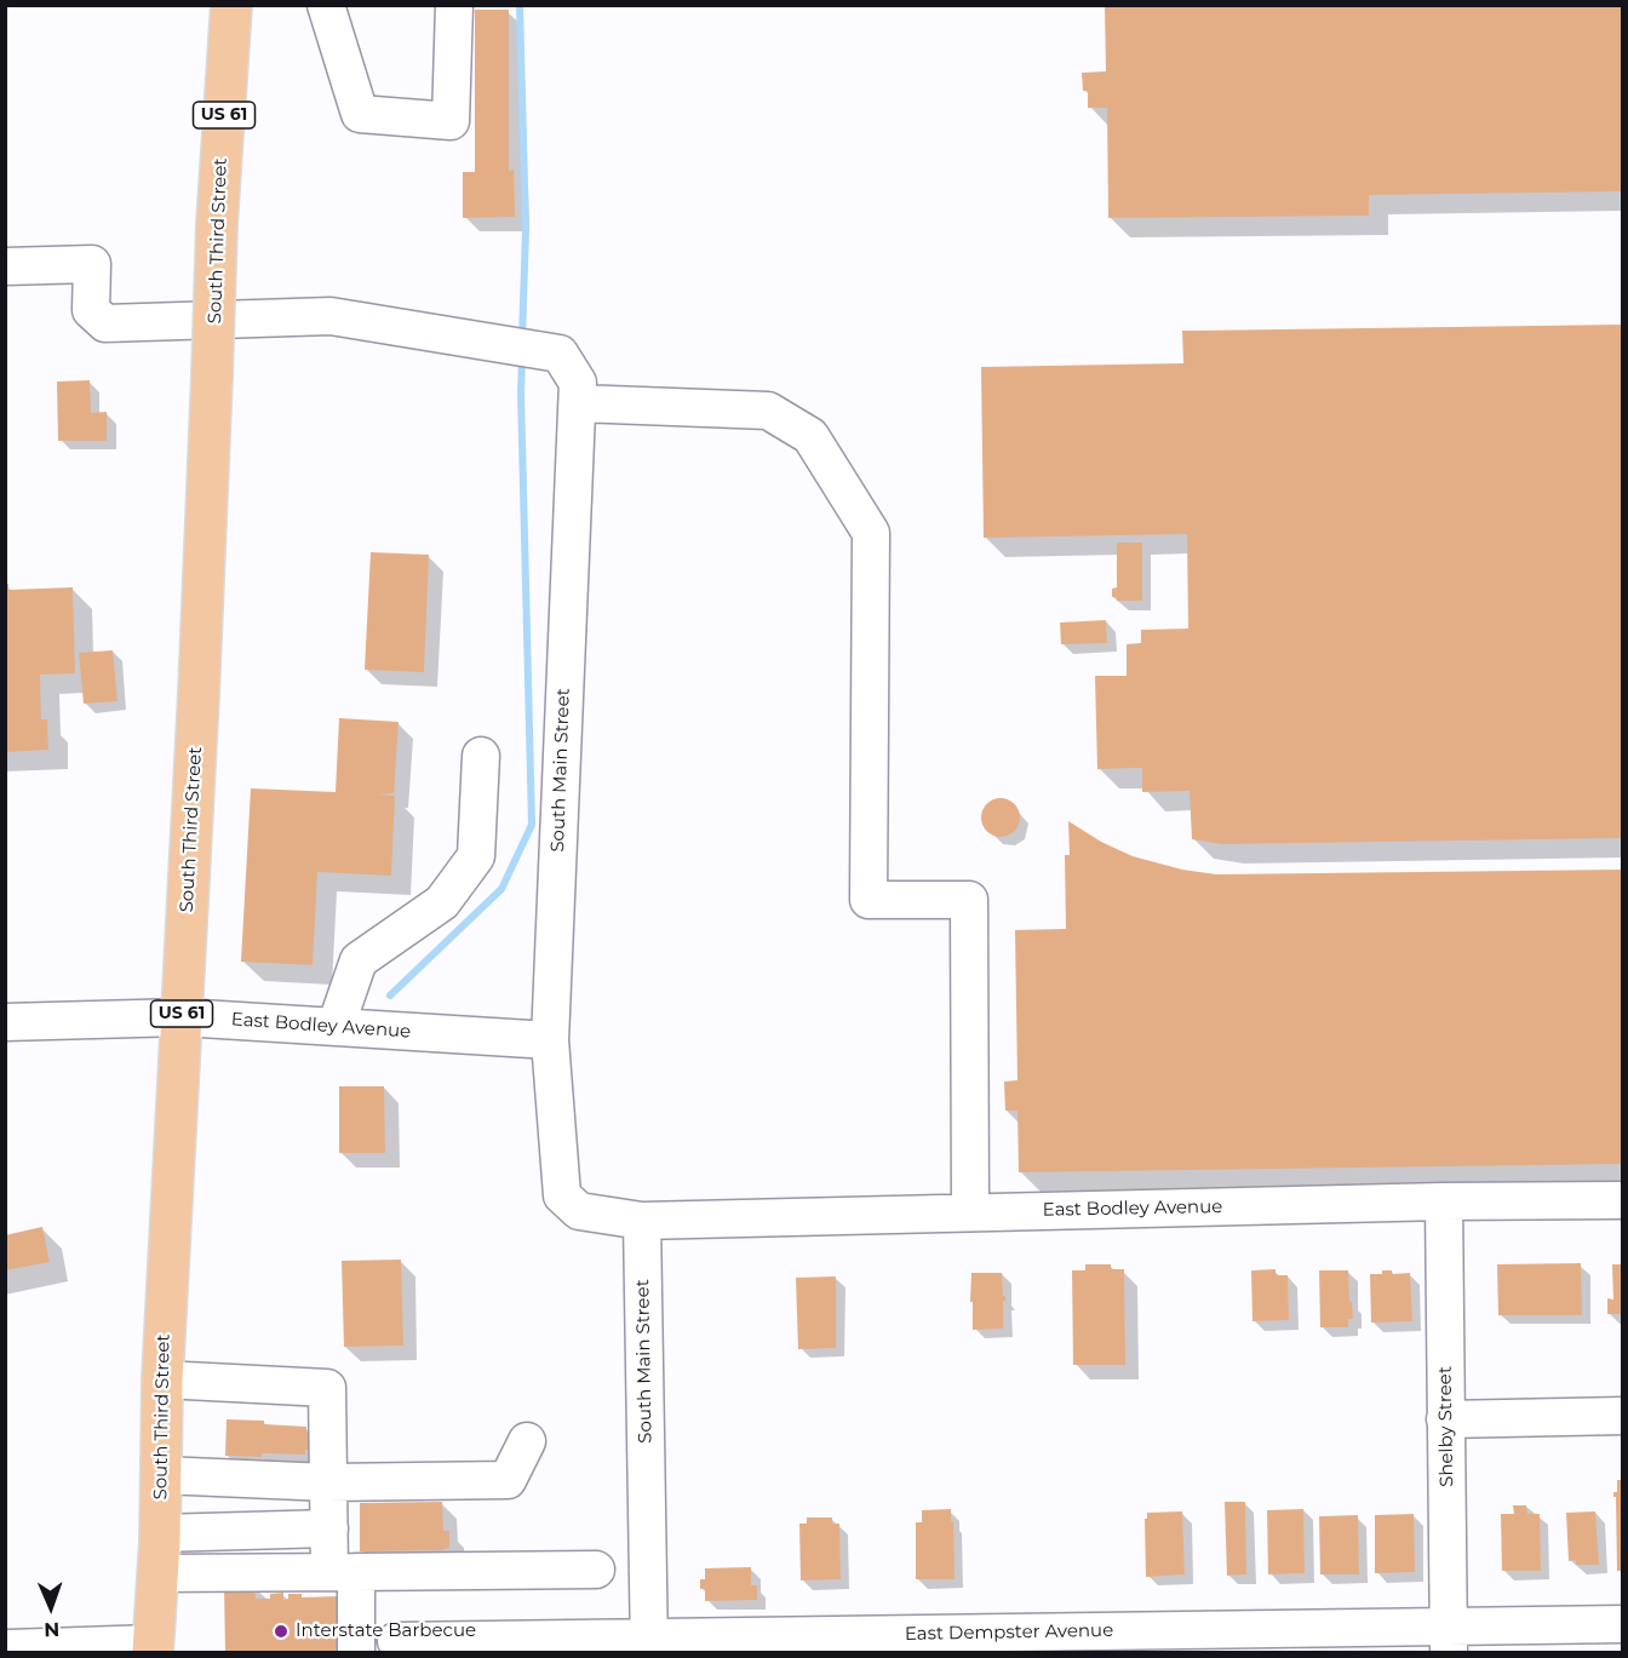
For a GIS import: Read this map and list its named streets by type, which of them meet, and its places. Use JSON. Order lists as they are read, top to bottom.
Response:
{
  "streets": {
    "main road": ["US 61", "South Third Street"],
    "street": [
      "South Main Street",
      "East Bodley Avenue",
      "Shelby Street",
      "East Dempster Avenue"
    ]
  },
  "crossings": [
    ["South Third Street", "East Bodley Avenue"],
    ["South Main Street", "East Bodley Avenue"],
    ["South Main Street", "East Dempster Avenue"],
    ["East Bodley Avenue", "Shelby Street"],
    ["Shelby Street", "East Dempster Avenue"]
  ],
  "places": ["Interstate Barbecue"],
  "north": "bottom"
}
